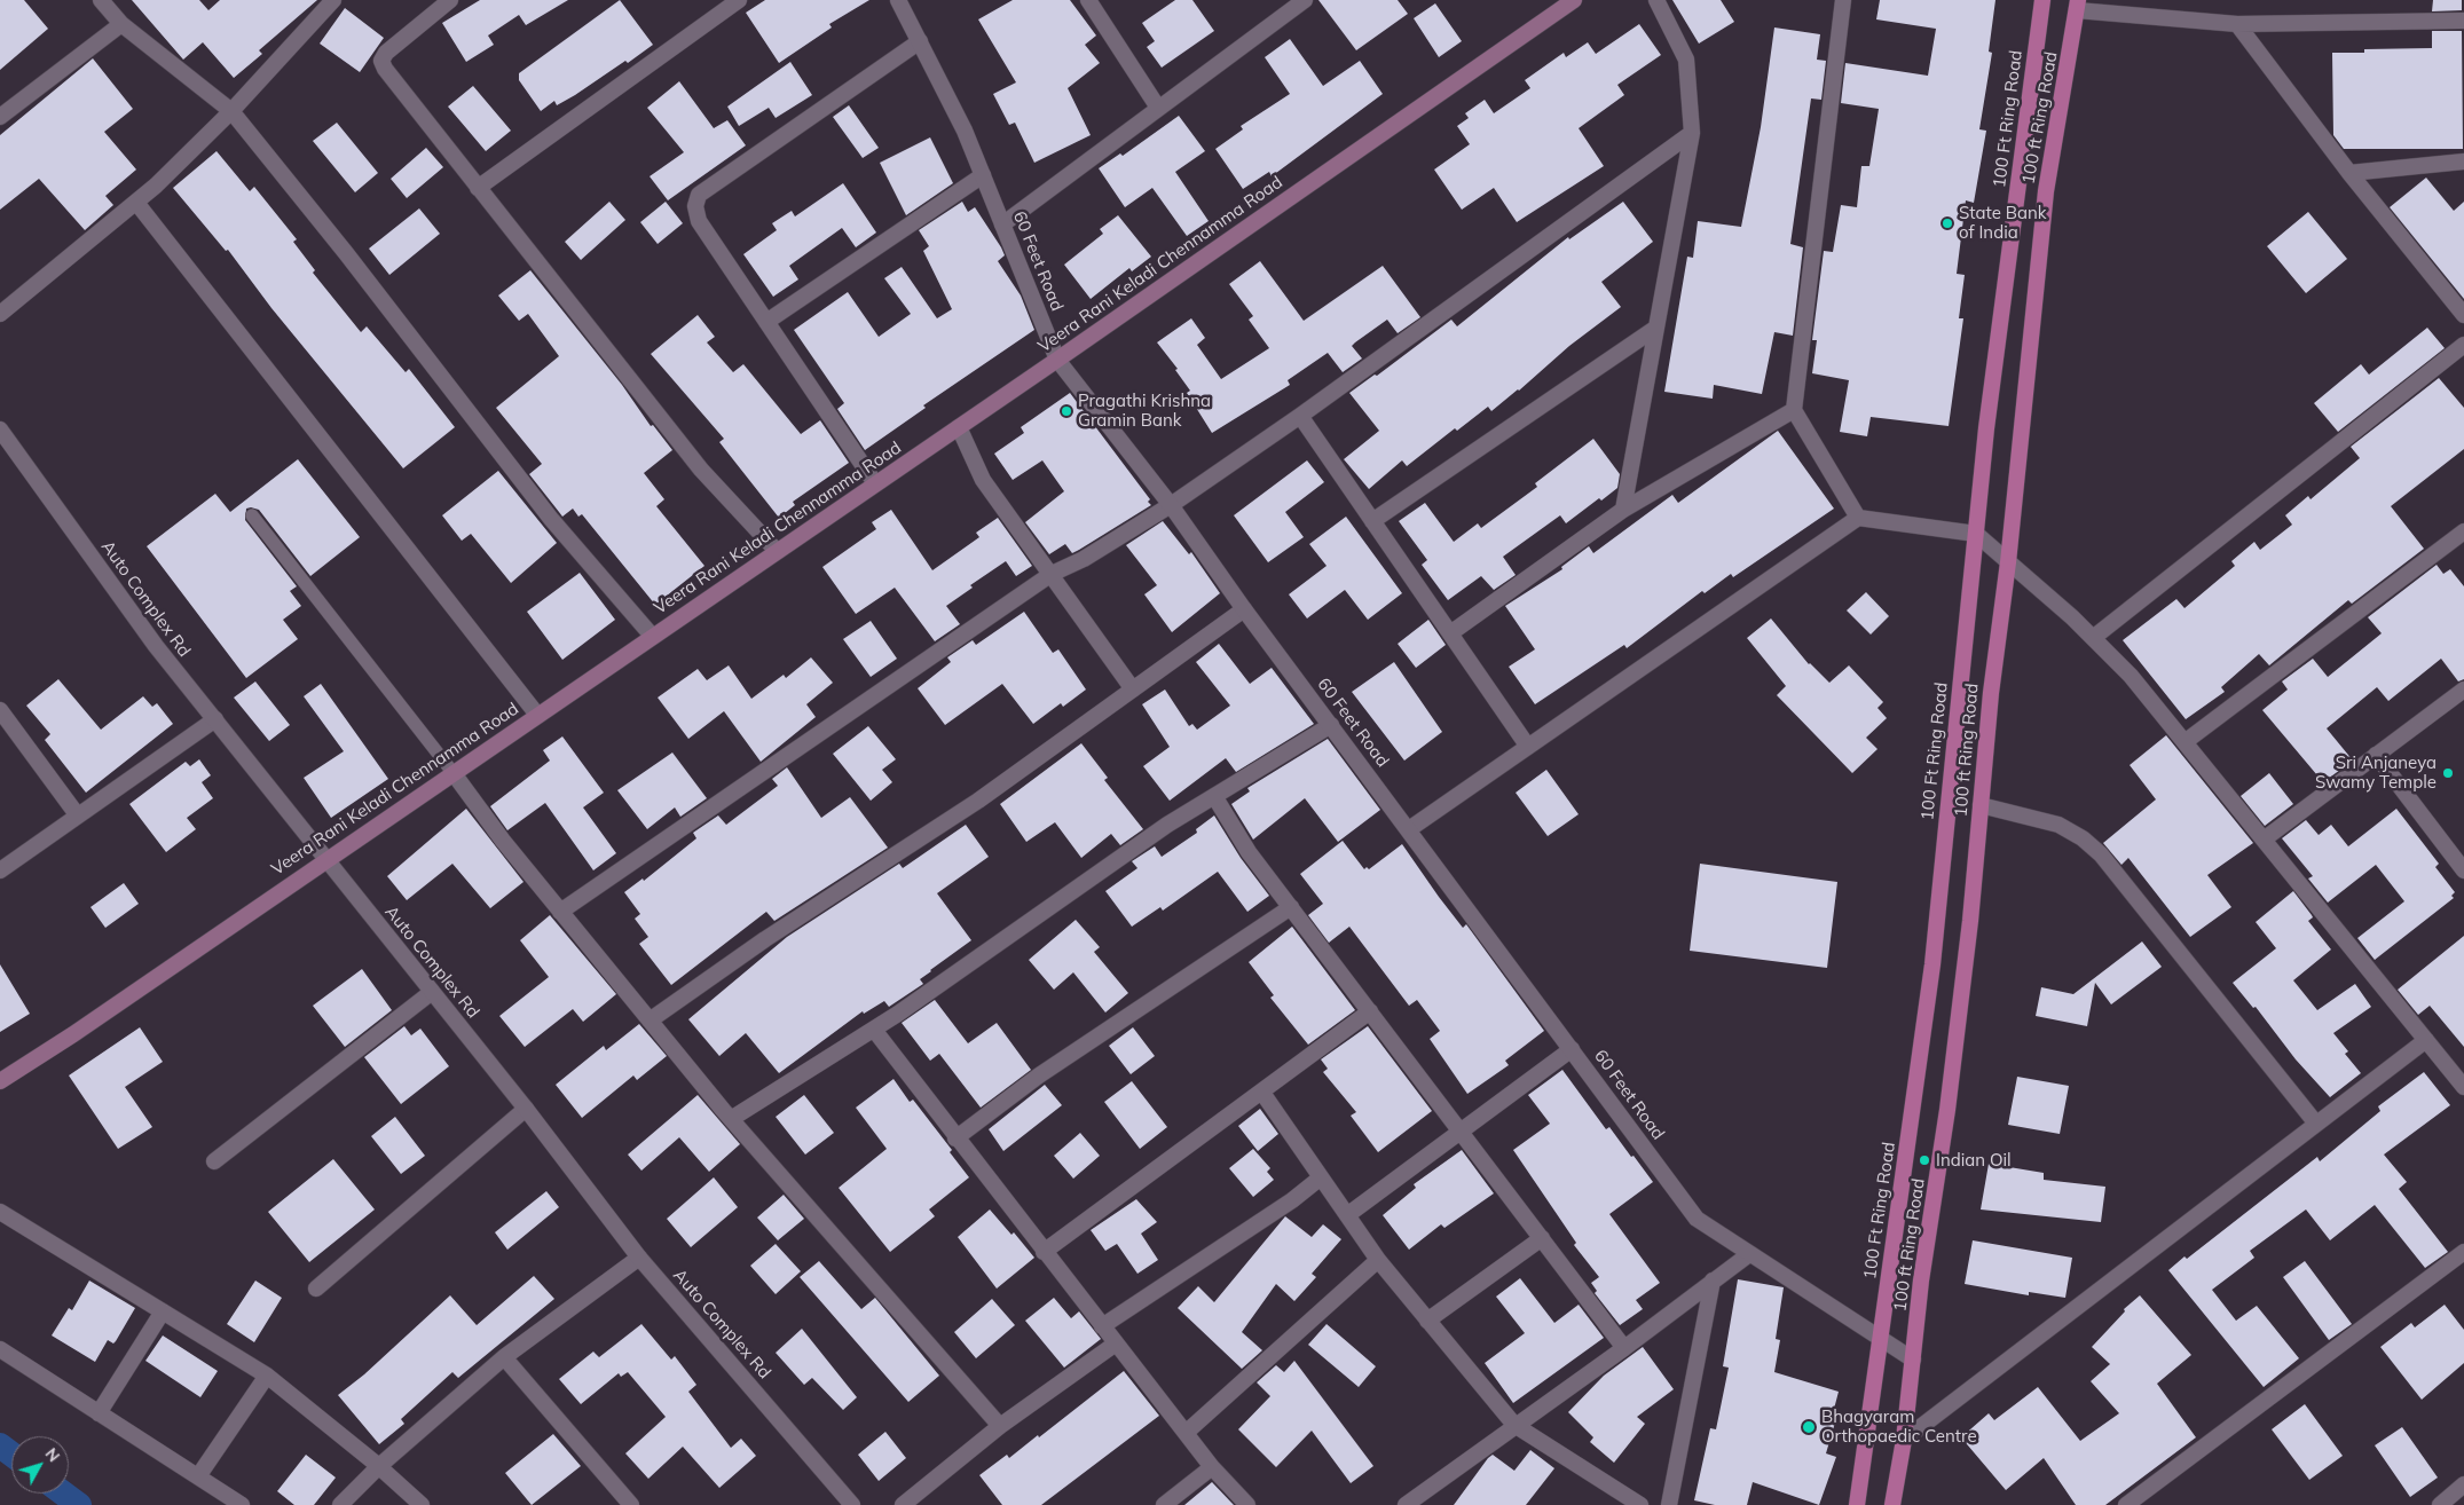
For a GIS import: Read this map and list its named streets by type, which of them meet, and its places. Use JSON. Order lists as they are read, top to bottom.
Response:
{
  "streets": {
    "main road": ["100 ft Ring Road", "100 Ft Ring Road", "Veera Rani Keladi Chennamma Road"],
    "street": ["60 Feet Road", "Auto Complex Rd"]
  },
  "crossings": [
    ["100 ft Ring Road", "60 Feet Road"],
    ["100 Ft Ring Road", "60 Feet Road"],
    ["60 Feet Road", "Veera Rani Keladi Chennamma Road"],
    ["Veera Rani Keladi Chennamma Road", "Auto Complex Rd"]
  ],
  "places": [
    "State Bank of India",
    "Pragathi Krishna Gramin Bank",
    "Sri Anjaneya Swamy Temple",
    "Indian Oil",
    "Bhagyaram Orthopaedic Centre"
  ],
  "north": "top right"
}
